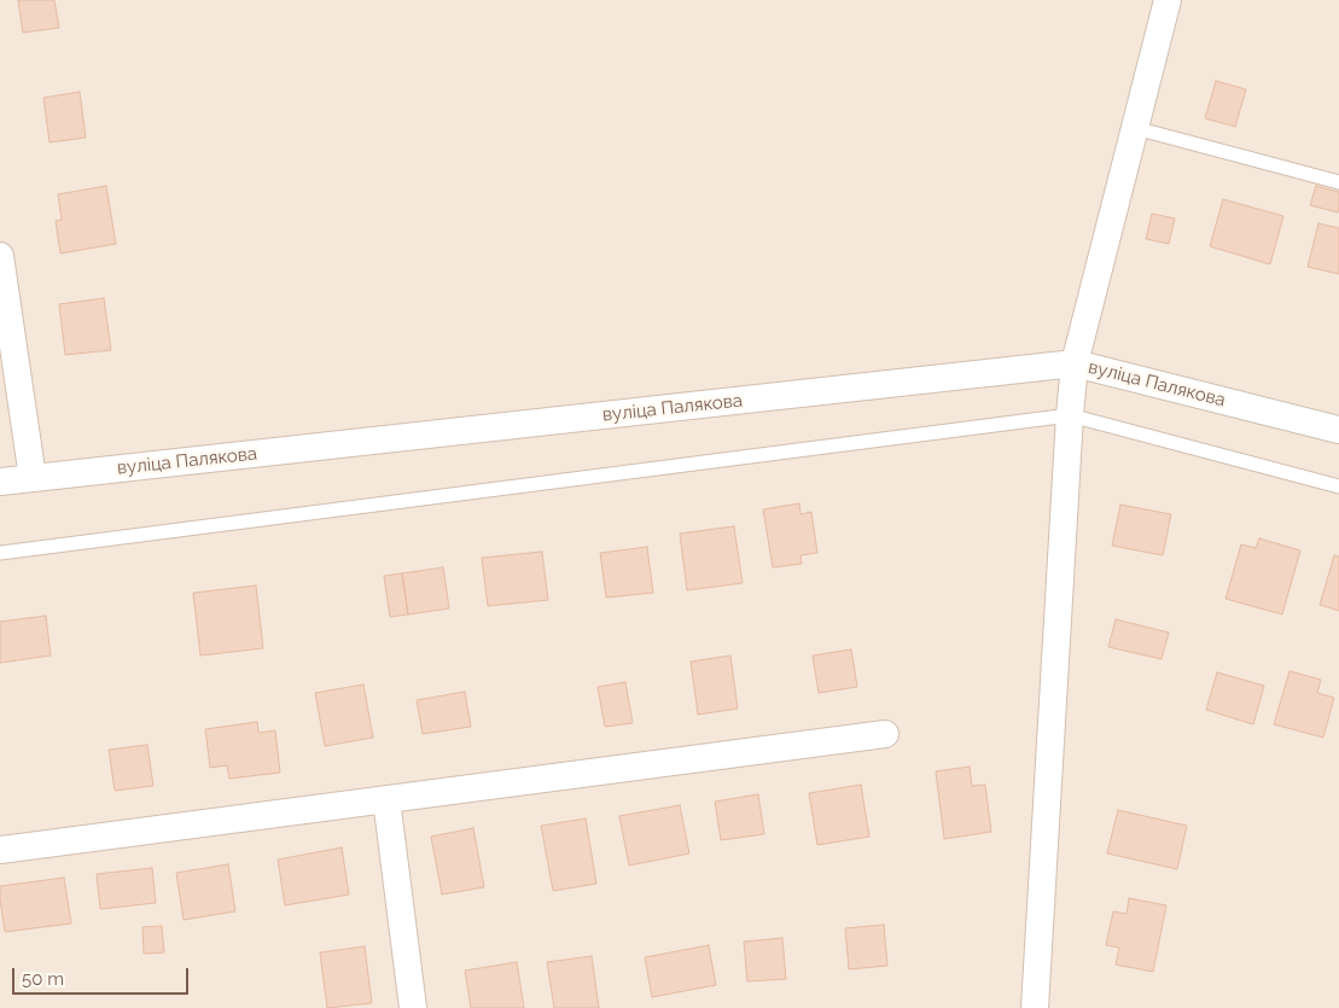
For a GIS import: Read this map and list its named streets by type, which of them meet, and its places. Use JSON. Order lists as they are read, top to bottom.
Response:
{
  "streets": {
    "street": ["вуліца Палякова"]
  },
  "scale_bar": "50 m"
}
